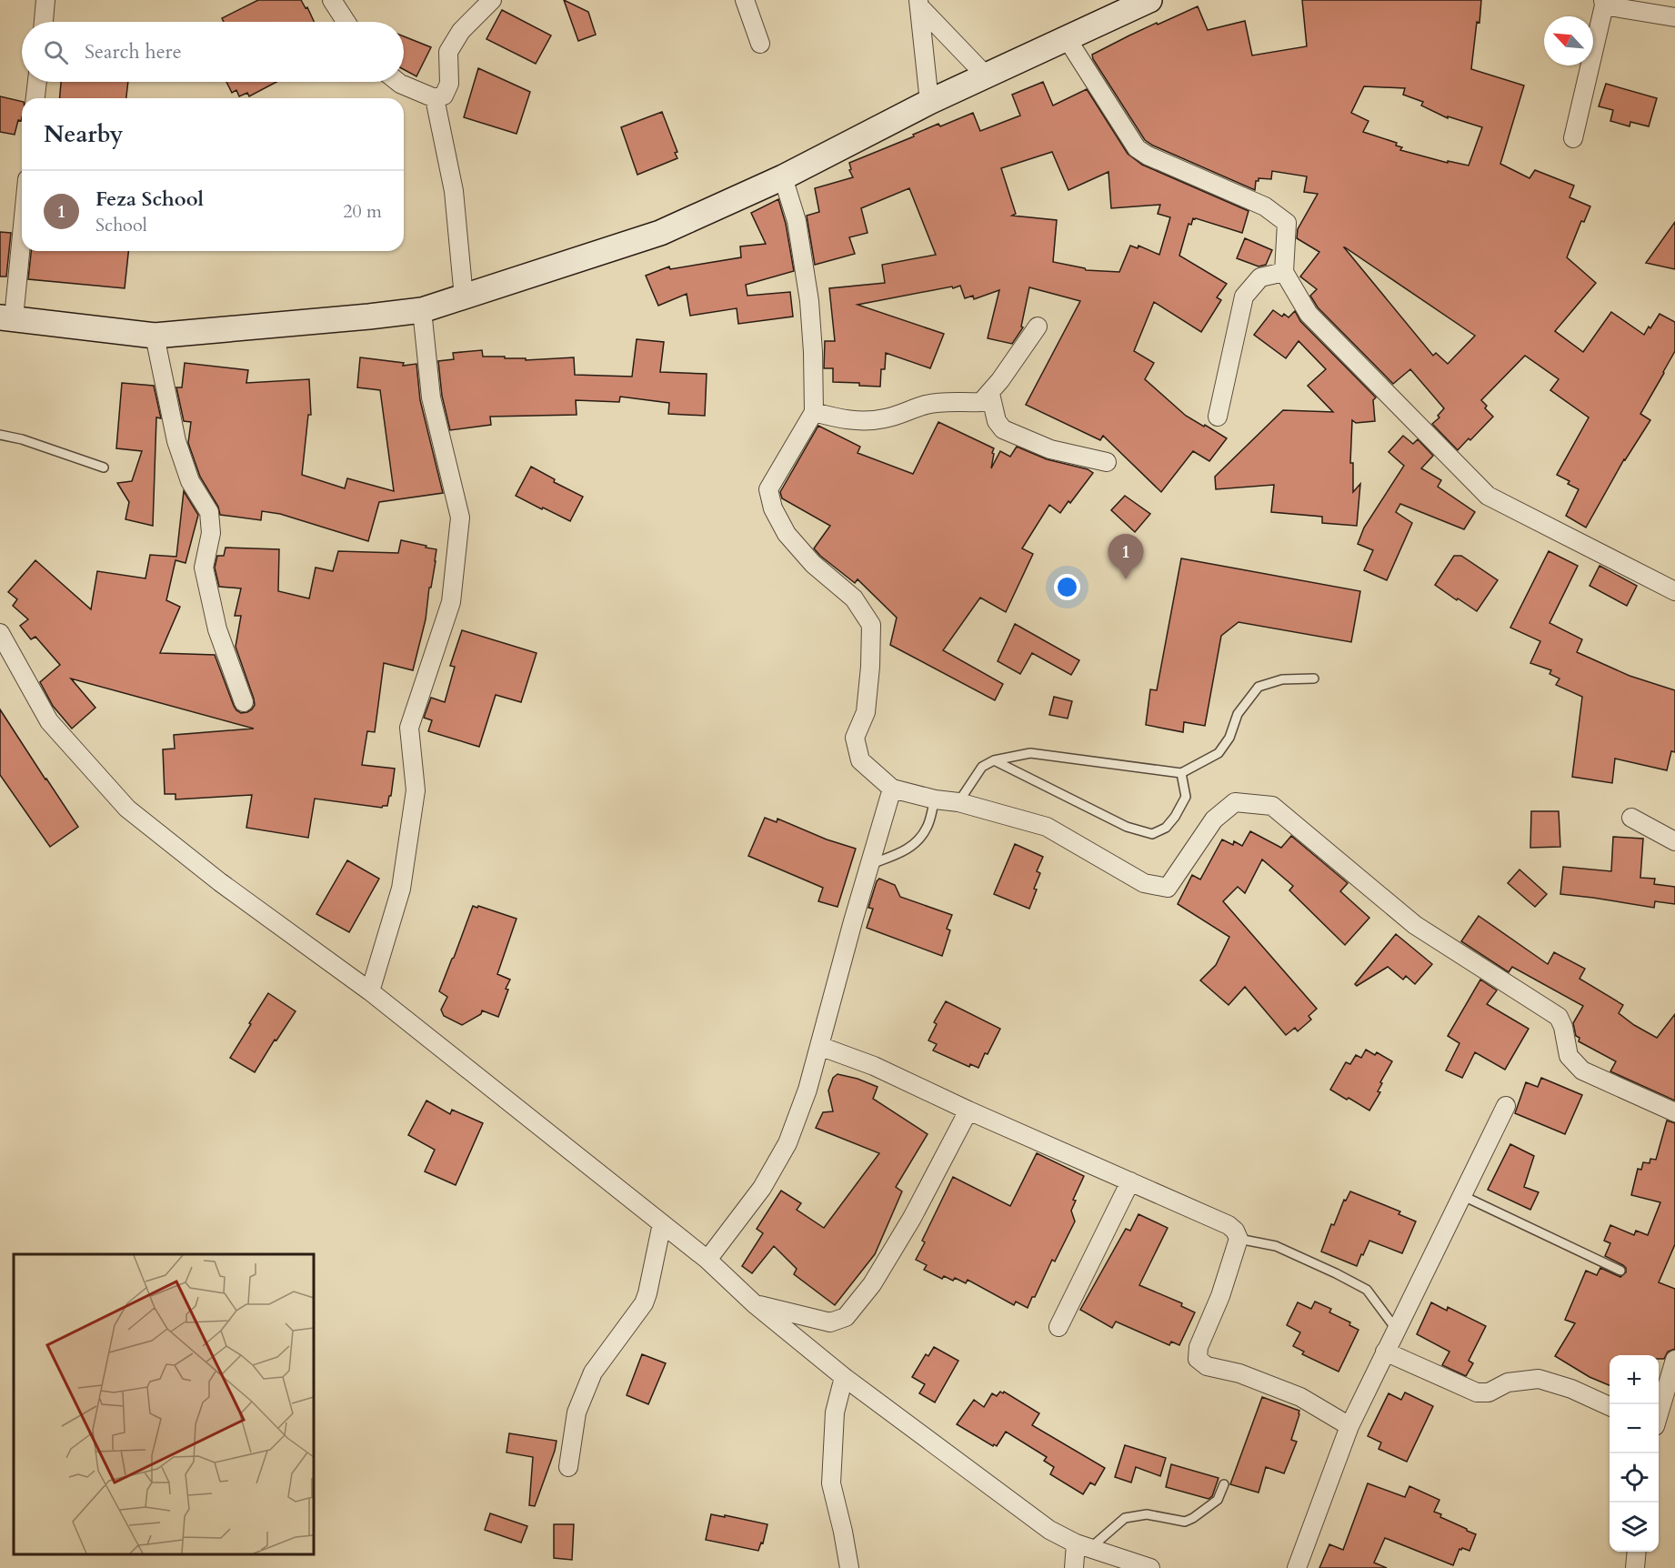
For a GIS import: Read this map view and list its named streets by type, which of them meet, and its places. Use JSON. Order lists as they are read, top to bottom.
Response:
{
  "north": "top left",
  "page": {
    "search": "Search here",
    "heading": "Nearby",
    "list": [
      {
        "mark": "1",
        "name": "Feza School",
        "note": "School",
        "value": "20 m"
      }
    ],
    "pins": "1",
    "map_buttons": ["+", "−"]
  }
}
